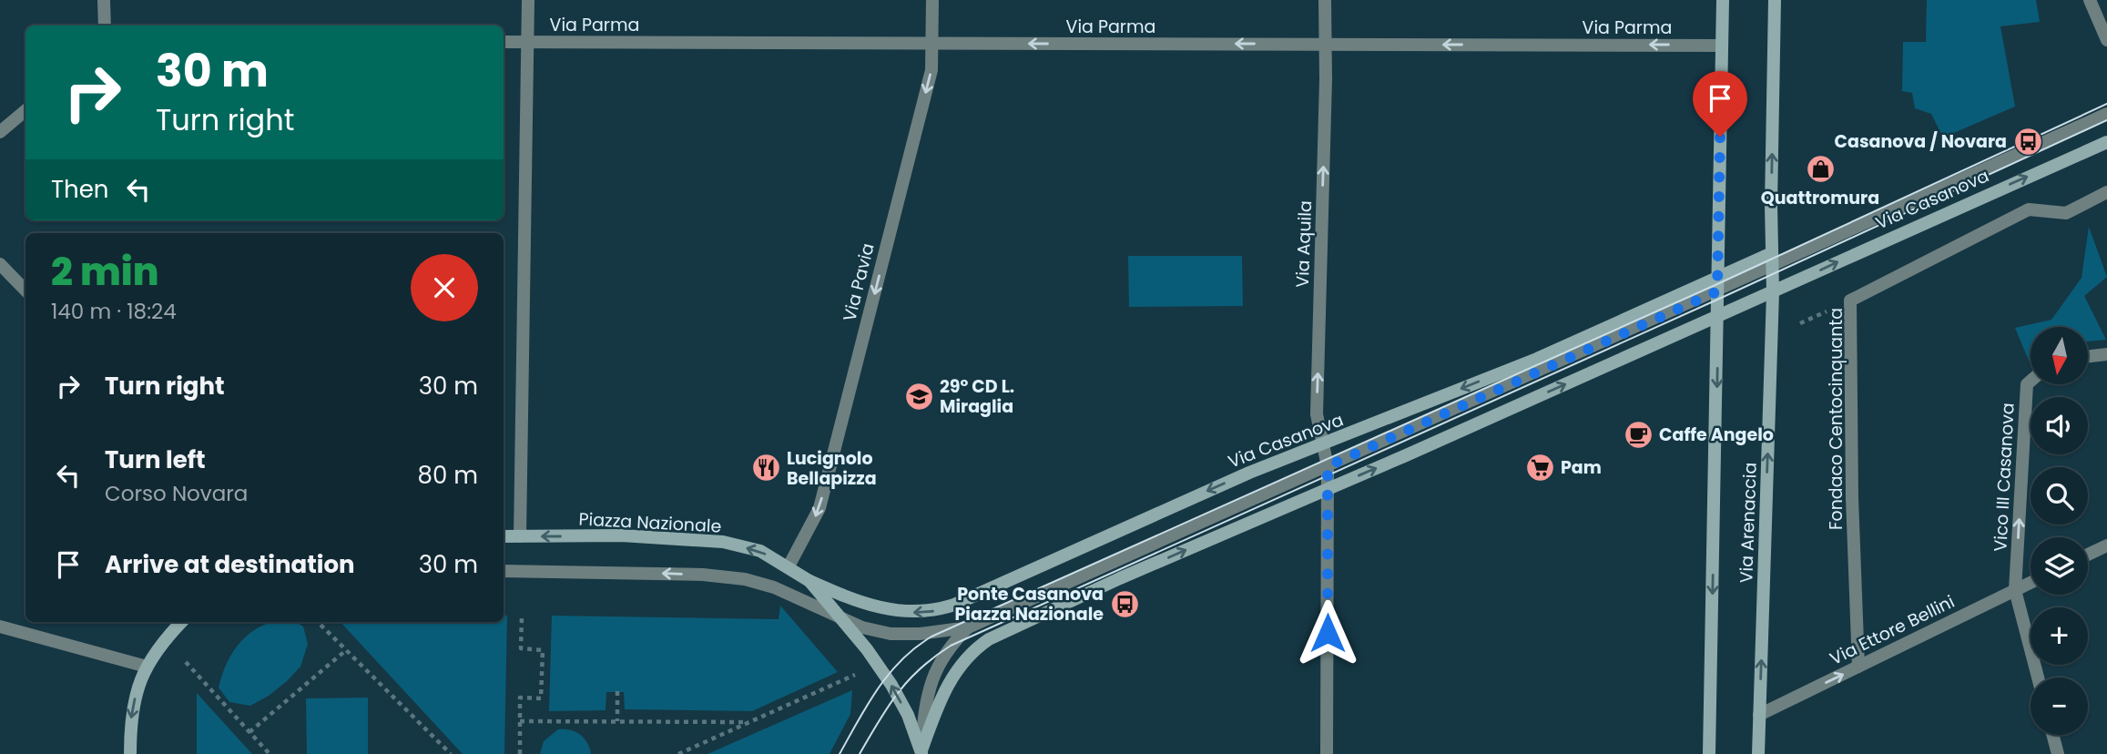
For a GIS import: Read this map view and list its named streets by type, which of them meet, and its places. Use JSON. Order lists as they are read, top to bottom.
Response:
{
  "streets": {
    "main road": ["Via Casanova", "Piazza Nazionale", "Via Arenaccia"],
    "street": [
      "Via Parma",
      "Via Aquila",
      "Via Pavia",
      "Fondaco Centocinquanta",
      "Vico III Casanova",
      "Via Ettore Bellini"
    ]
  },
  "crossings": [
    ["Via Parma", "Via Aquila"],
    ["Via Parma", "Via Pavia"],
    ["Via Parma", "Via Arenaccia"],
    ["Via Casanova", "Via Aquila"],
    ["Via Casanova", "Piazza Nazionale"],
    ["Via Casanova", "Via Arenaccia"],
    ["Via Pavia", "Piazza Nazionale"],
    ["Fondaco Centocinquanta", "Via Ettore Bellini"],
    ["Vico III Casanova", "Via Ettore Bellini"],
    ["Via Arenaccia", "Via Ettore Bellini"]
  ],
  "one_way": [
    "Via Parma",
    "Via Aquila",
    "Via Pavia",
    "Vico III Casanova",
    "Piazza Nazionale",
    "Via Ettore Bellini"
  ],
  "places": {
    "bus stop": ["Casanova / Novara", "Ponte Casanova Piazza Nazionale"],
    "shop": ["Quattromura"],
    "school or university": ["29° CD L. Miraglia"],
    "cafe": ["Caffe Angelo"],
    "supermarket": ["Pam"],
    "restaurant": ["Lucignolo Bellapizza"]
  },
  "north": "bottom",
  "page": {
    "turn": ["30 m", "Turn right"],
    "then": "Then",
    "heading": ["2 min", "140 m · 18:24"],
    "map_buttons": ["+", "−"],
    "list": [
      {
        "name": "Turn right",
        "value": "30 m"
      },
      {
        "name": "Turn left",
        "note": "Corso Novara",
        "value": "80 m"
      },
      {
        "name": "Arrive at destination",
        "value": "30 m"
      }
    ]
  }
}
